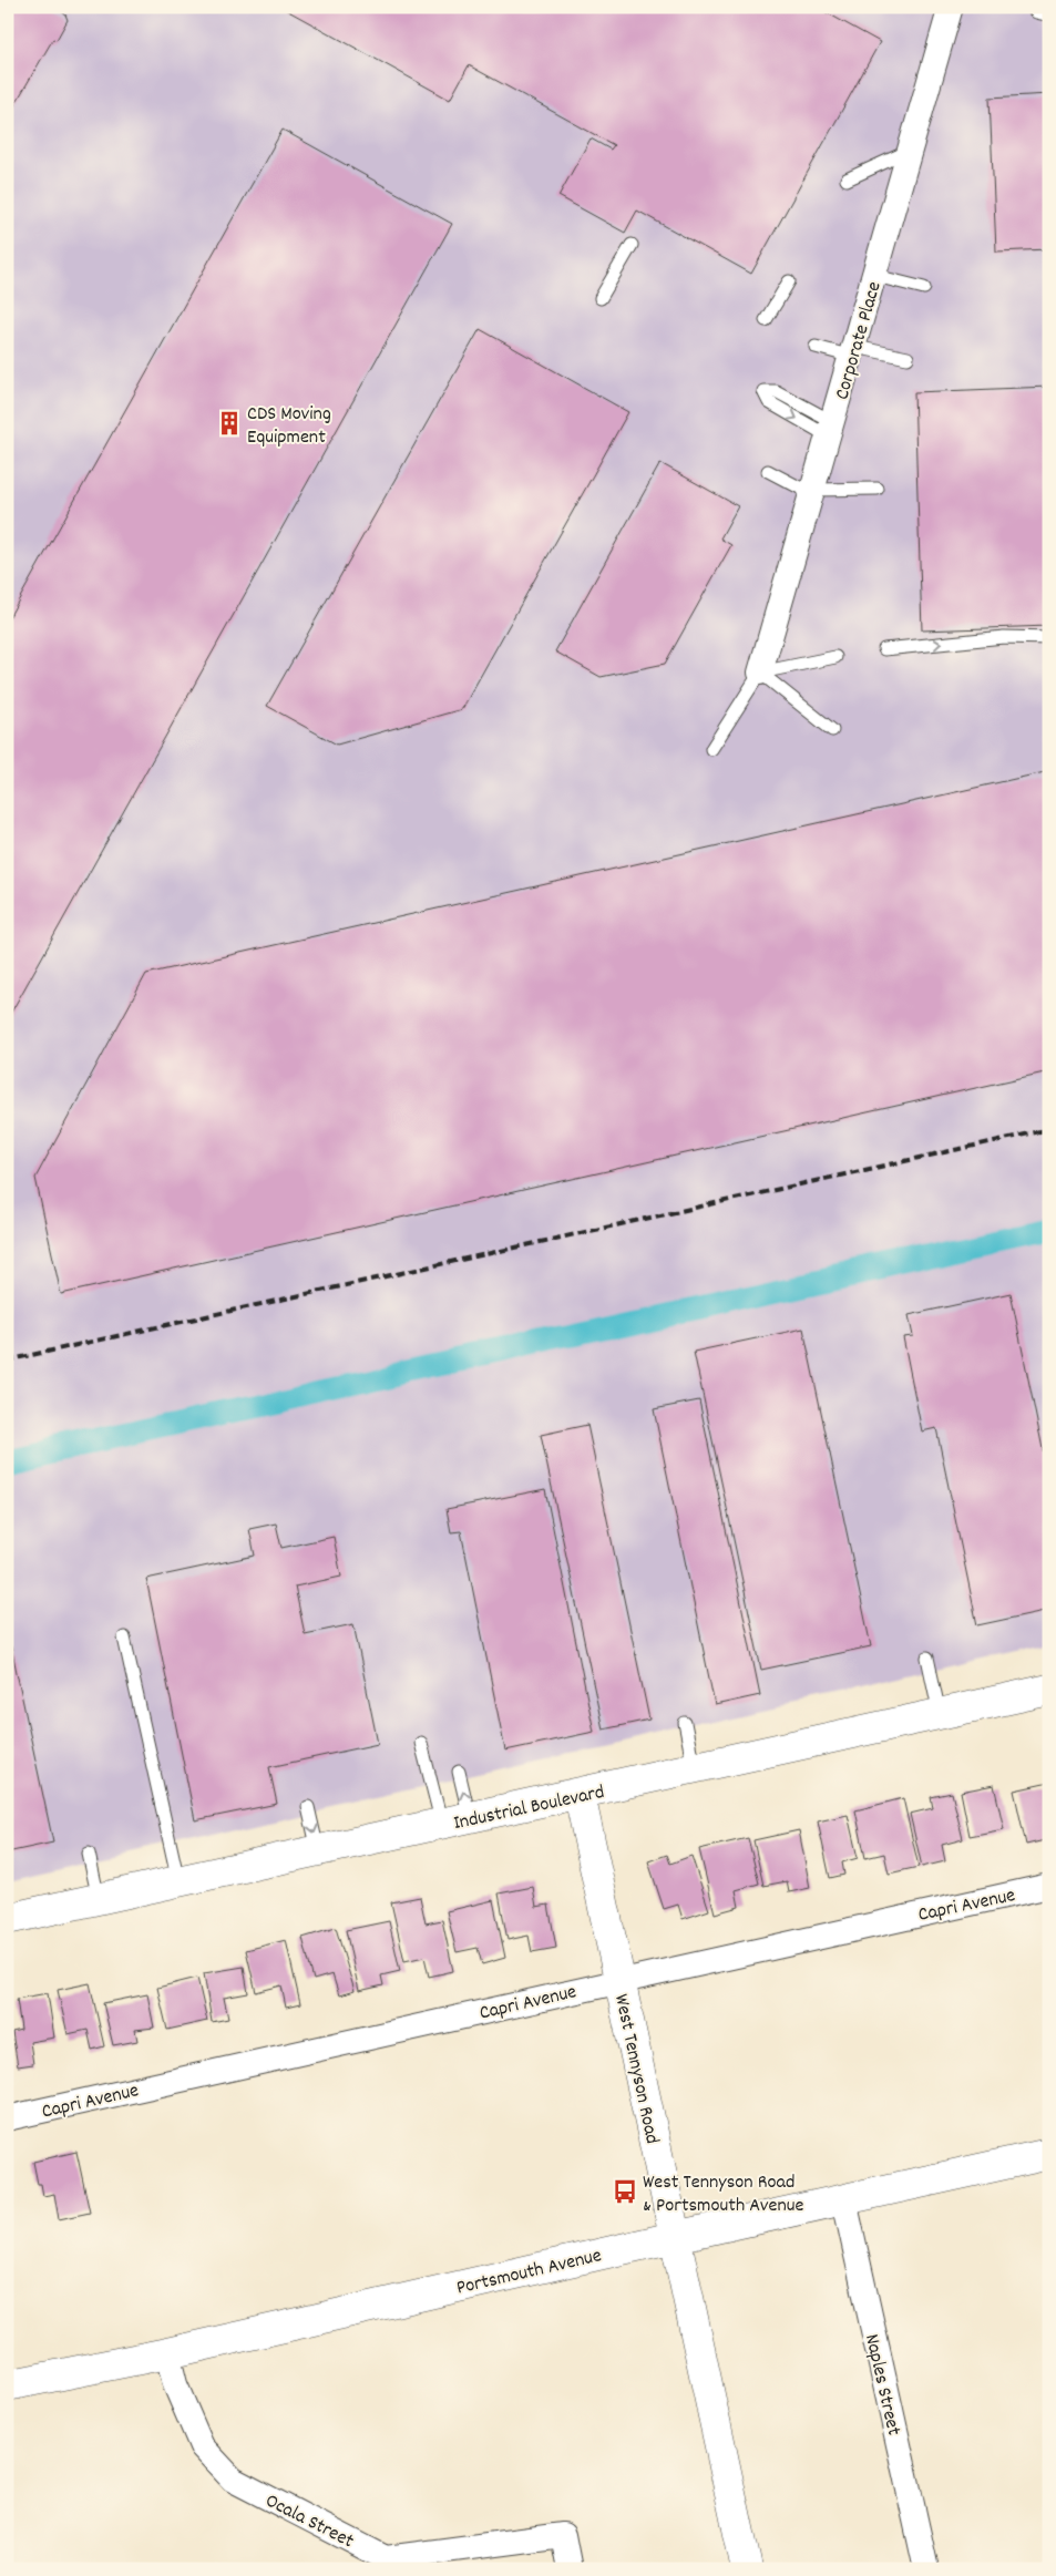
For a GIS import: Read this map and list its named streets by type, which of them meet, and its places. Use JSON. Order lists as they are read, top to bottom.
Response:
{
  "streets": {
    "main road": ["Industrial Boulevard", "West Tennyson Road", "Portsmouth Avenue"],
    "street": [
      "Corporate Place",
      "Capri Avenue",
      "Naples Street",
      "Ocala Street"
    ]
  },
  "crossings": [
    ["Industrial Boulevard", "West Tennyson Road"],
    ["Capri Avenue", "West Tennyson Road"],
    ["West Tennyson Road", "Portsmouth Avenue"],
    ["Portsmouth Avenue", "Naples Street"],
    ["Portsmouth Avenue", "Ocala Street"]
  ],
  "places": {
    "building": ["CDS Moving Equipment"],
    "bus stop": ["West Tennyson Road & Portsmouth Avenue"]
  }
}
